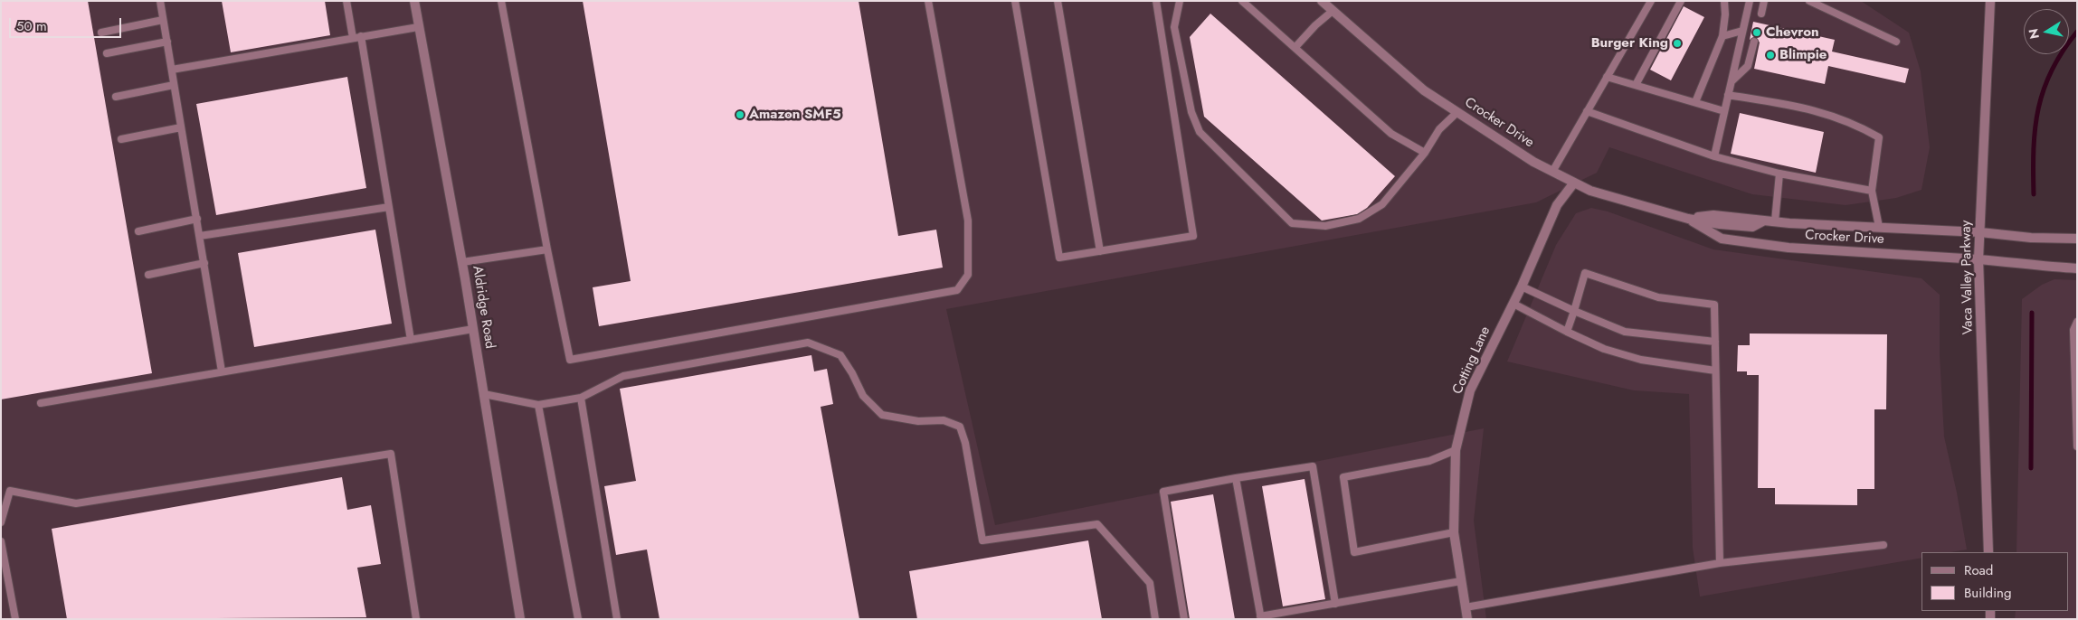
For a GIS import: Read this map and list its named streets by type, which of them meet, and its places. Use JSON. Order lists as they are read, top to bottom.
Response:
{
  "streets": {
    "street": [
      "Crocker Drive",
      "Vaca Valley Parkway",
      "Aldridge Road",
      "Cotting Lane"
    ]
  },
  "crossings": [
    ["Crocker Drive", "Vaca Valley Parkway"],
    ["Crocker Drive", "Cotting Lane"]
  ],
  "places": [
    "Chevron",
    "Burger King",
    "Blimpie",
    "Amazon SMF5"
  ],
  "legend": ["Road", "Building"],
  "scale_bar": "50 m",
  "north": "left"
}
